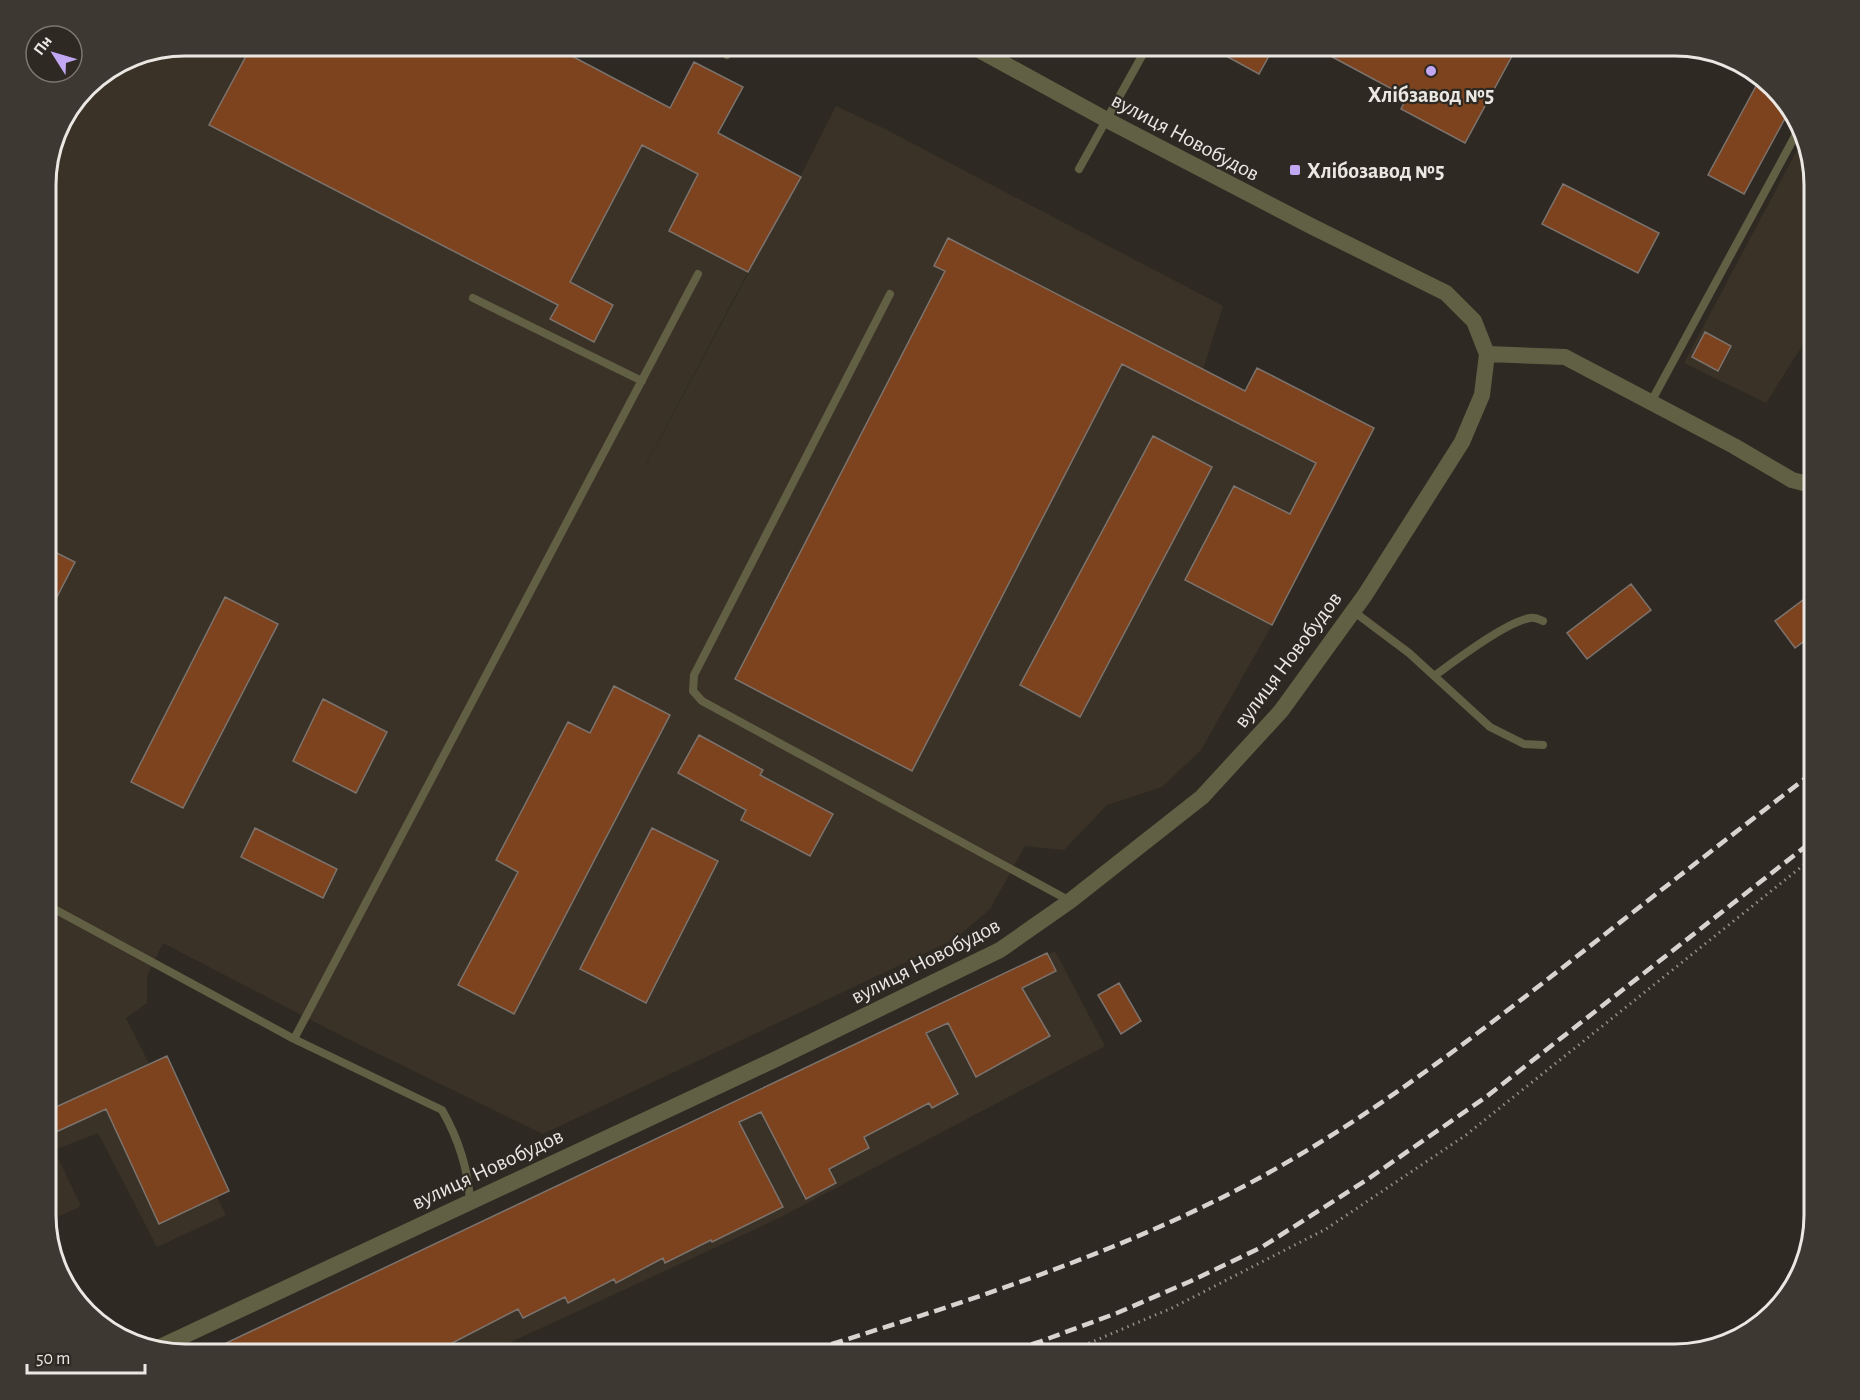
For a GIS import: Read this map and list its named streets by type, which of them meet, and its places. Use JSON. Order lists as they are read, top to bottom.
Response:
{
  "streets": {
    "street": ["вулиця Новобудов"]
  },
  "places": {
    "other": ["Хлібзавод №5"],
    "transit": ["Хлібозавод №5"]
  },
  "scale_bar": "50 m",
  "north": "top left"
}
